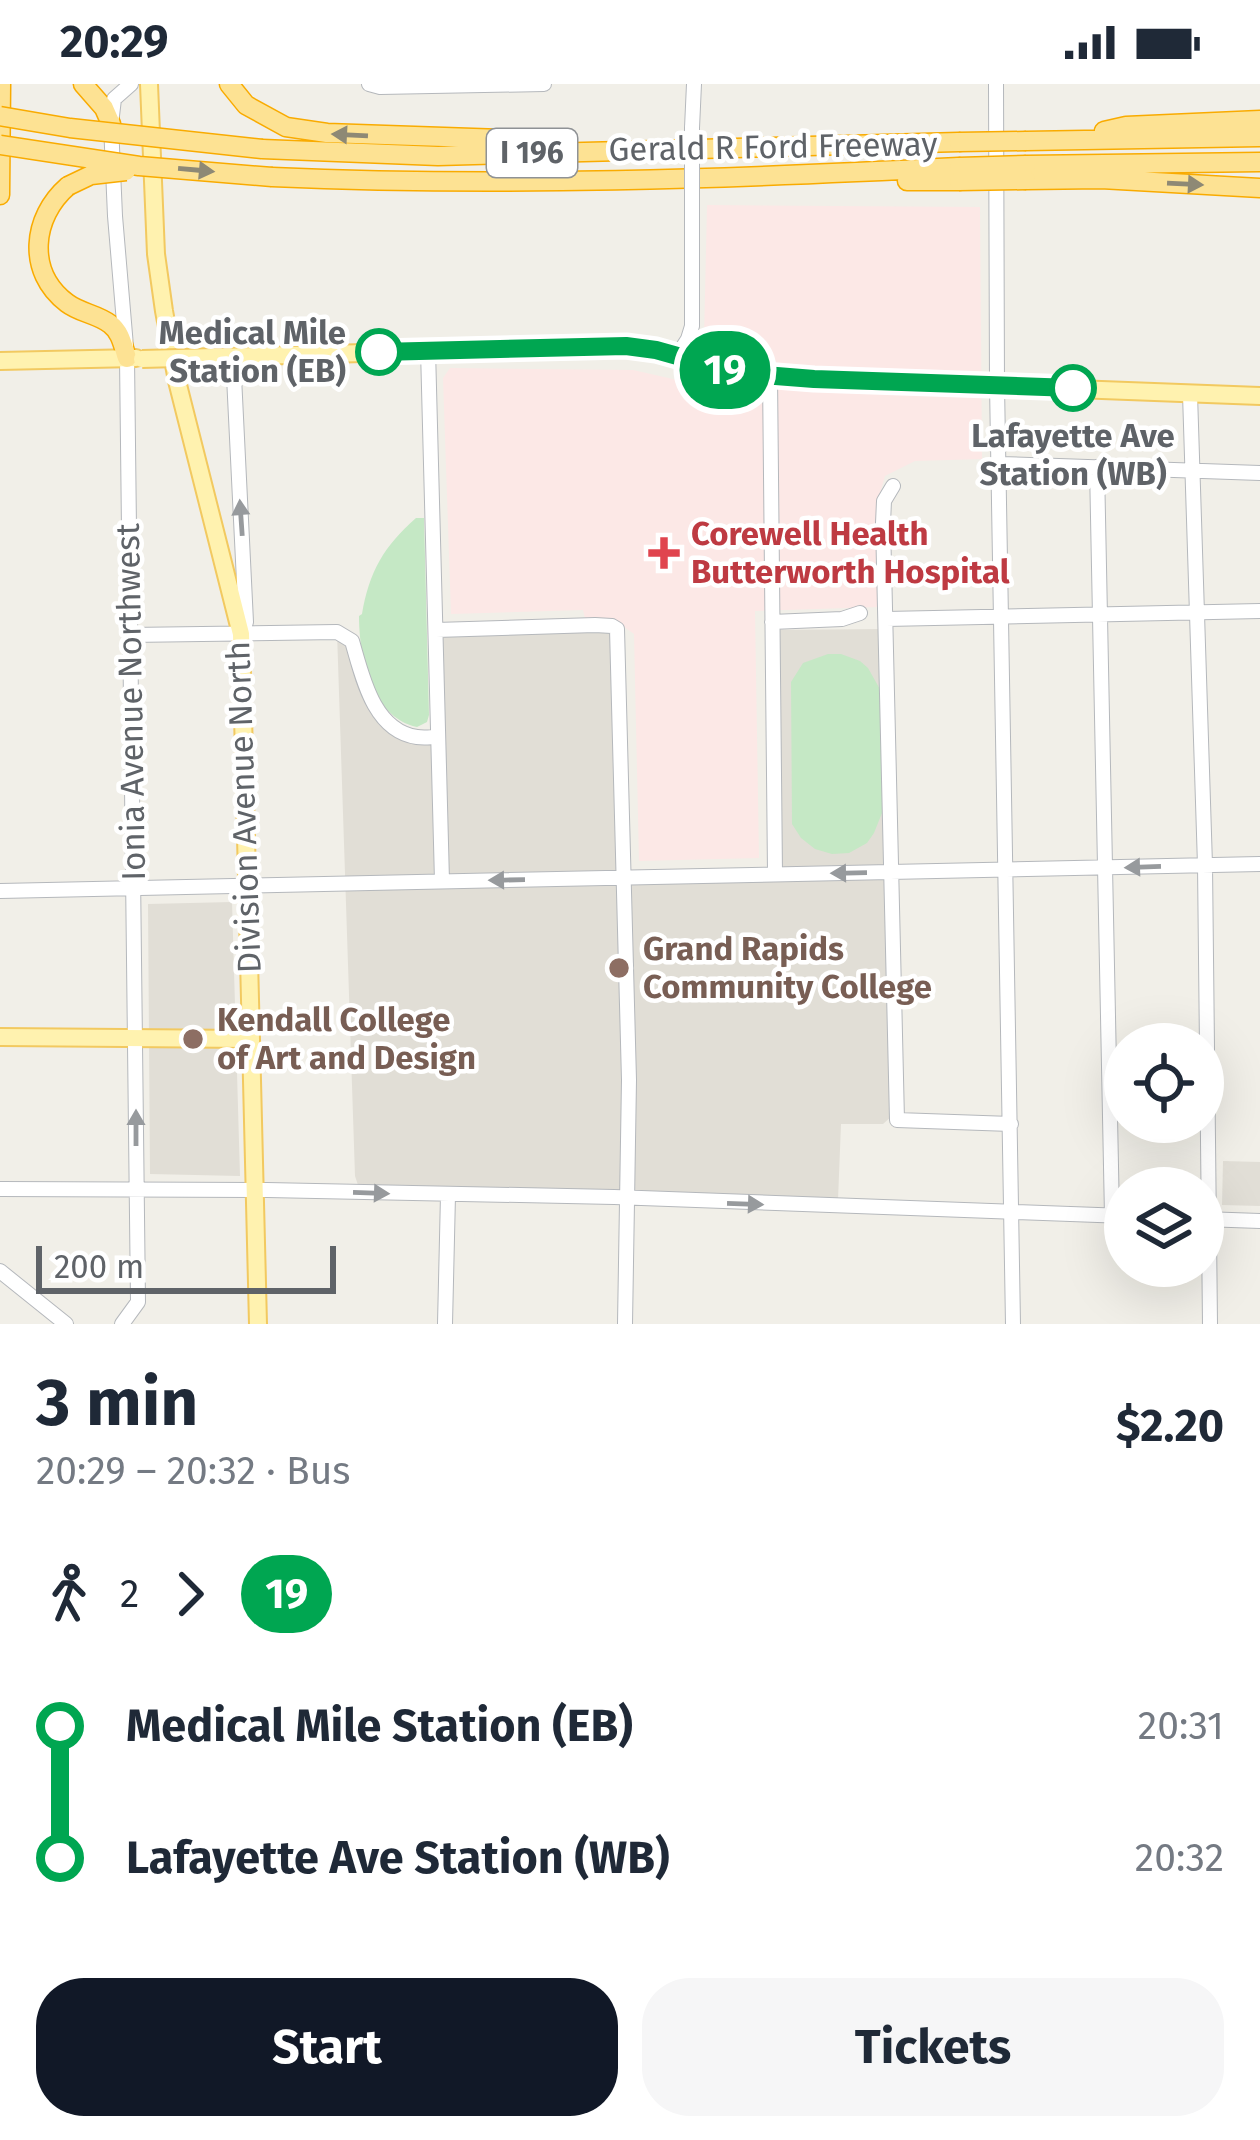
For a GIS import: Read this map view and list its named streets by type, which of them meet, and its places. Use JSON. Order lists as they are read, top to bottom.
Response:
{
  "streets": {
    "highway": ["Gerald R Ford Freeway", "I 196"],
    "main road": ["Division Avenue North"],
    "street": ["Ionia Avenue Northwest"]
  },
  "places": {
    "other": [
      "Medical Mile Station (EB)",
      "Lafayette Ave Station (WB)",
      "Grand Rapids Community College",
      "Kendall College of Art and Design"
    ],
    "health": ["Corewell Health Butterworth Hospital"]
  },
  "lines": ["bus line 19"],
  "scale_bar": "200 m",
  "page": {
    "status": "20:29",
    "on_map": "19",
    "scale": "200 m",
    "heading": ["3 min", "20:29 – 20:32 · Bus", "$2.20"],
    "legs": ["2", "19"],
    "list": [
      {
        "name": "Medical Mile Station (EB)",
        "value": "20:31"
      },
      {
        "name": "Lafayette Ave Station (WB)",
        "value": "20:32"
      }
    ],
    "buttons": ["Start", "Tickets"]
  }
}
